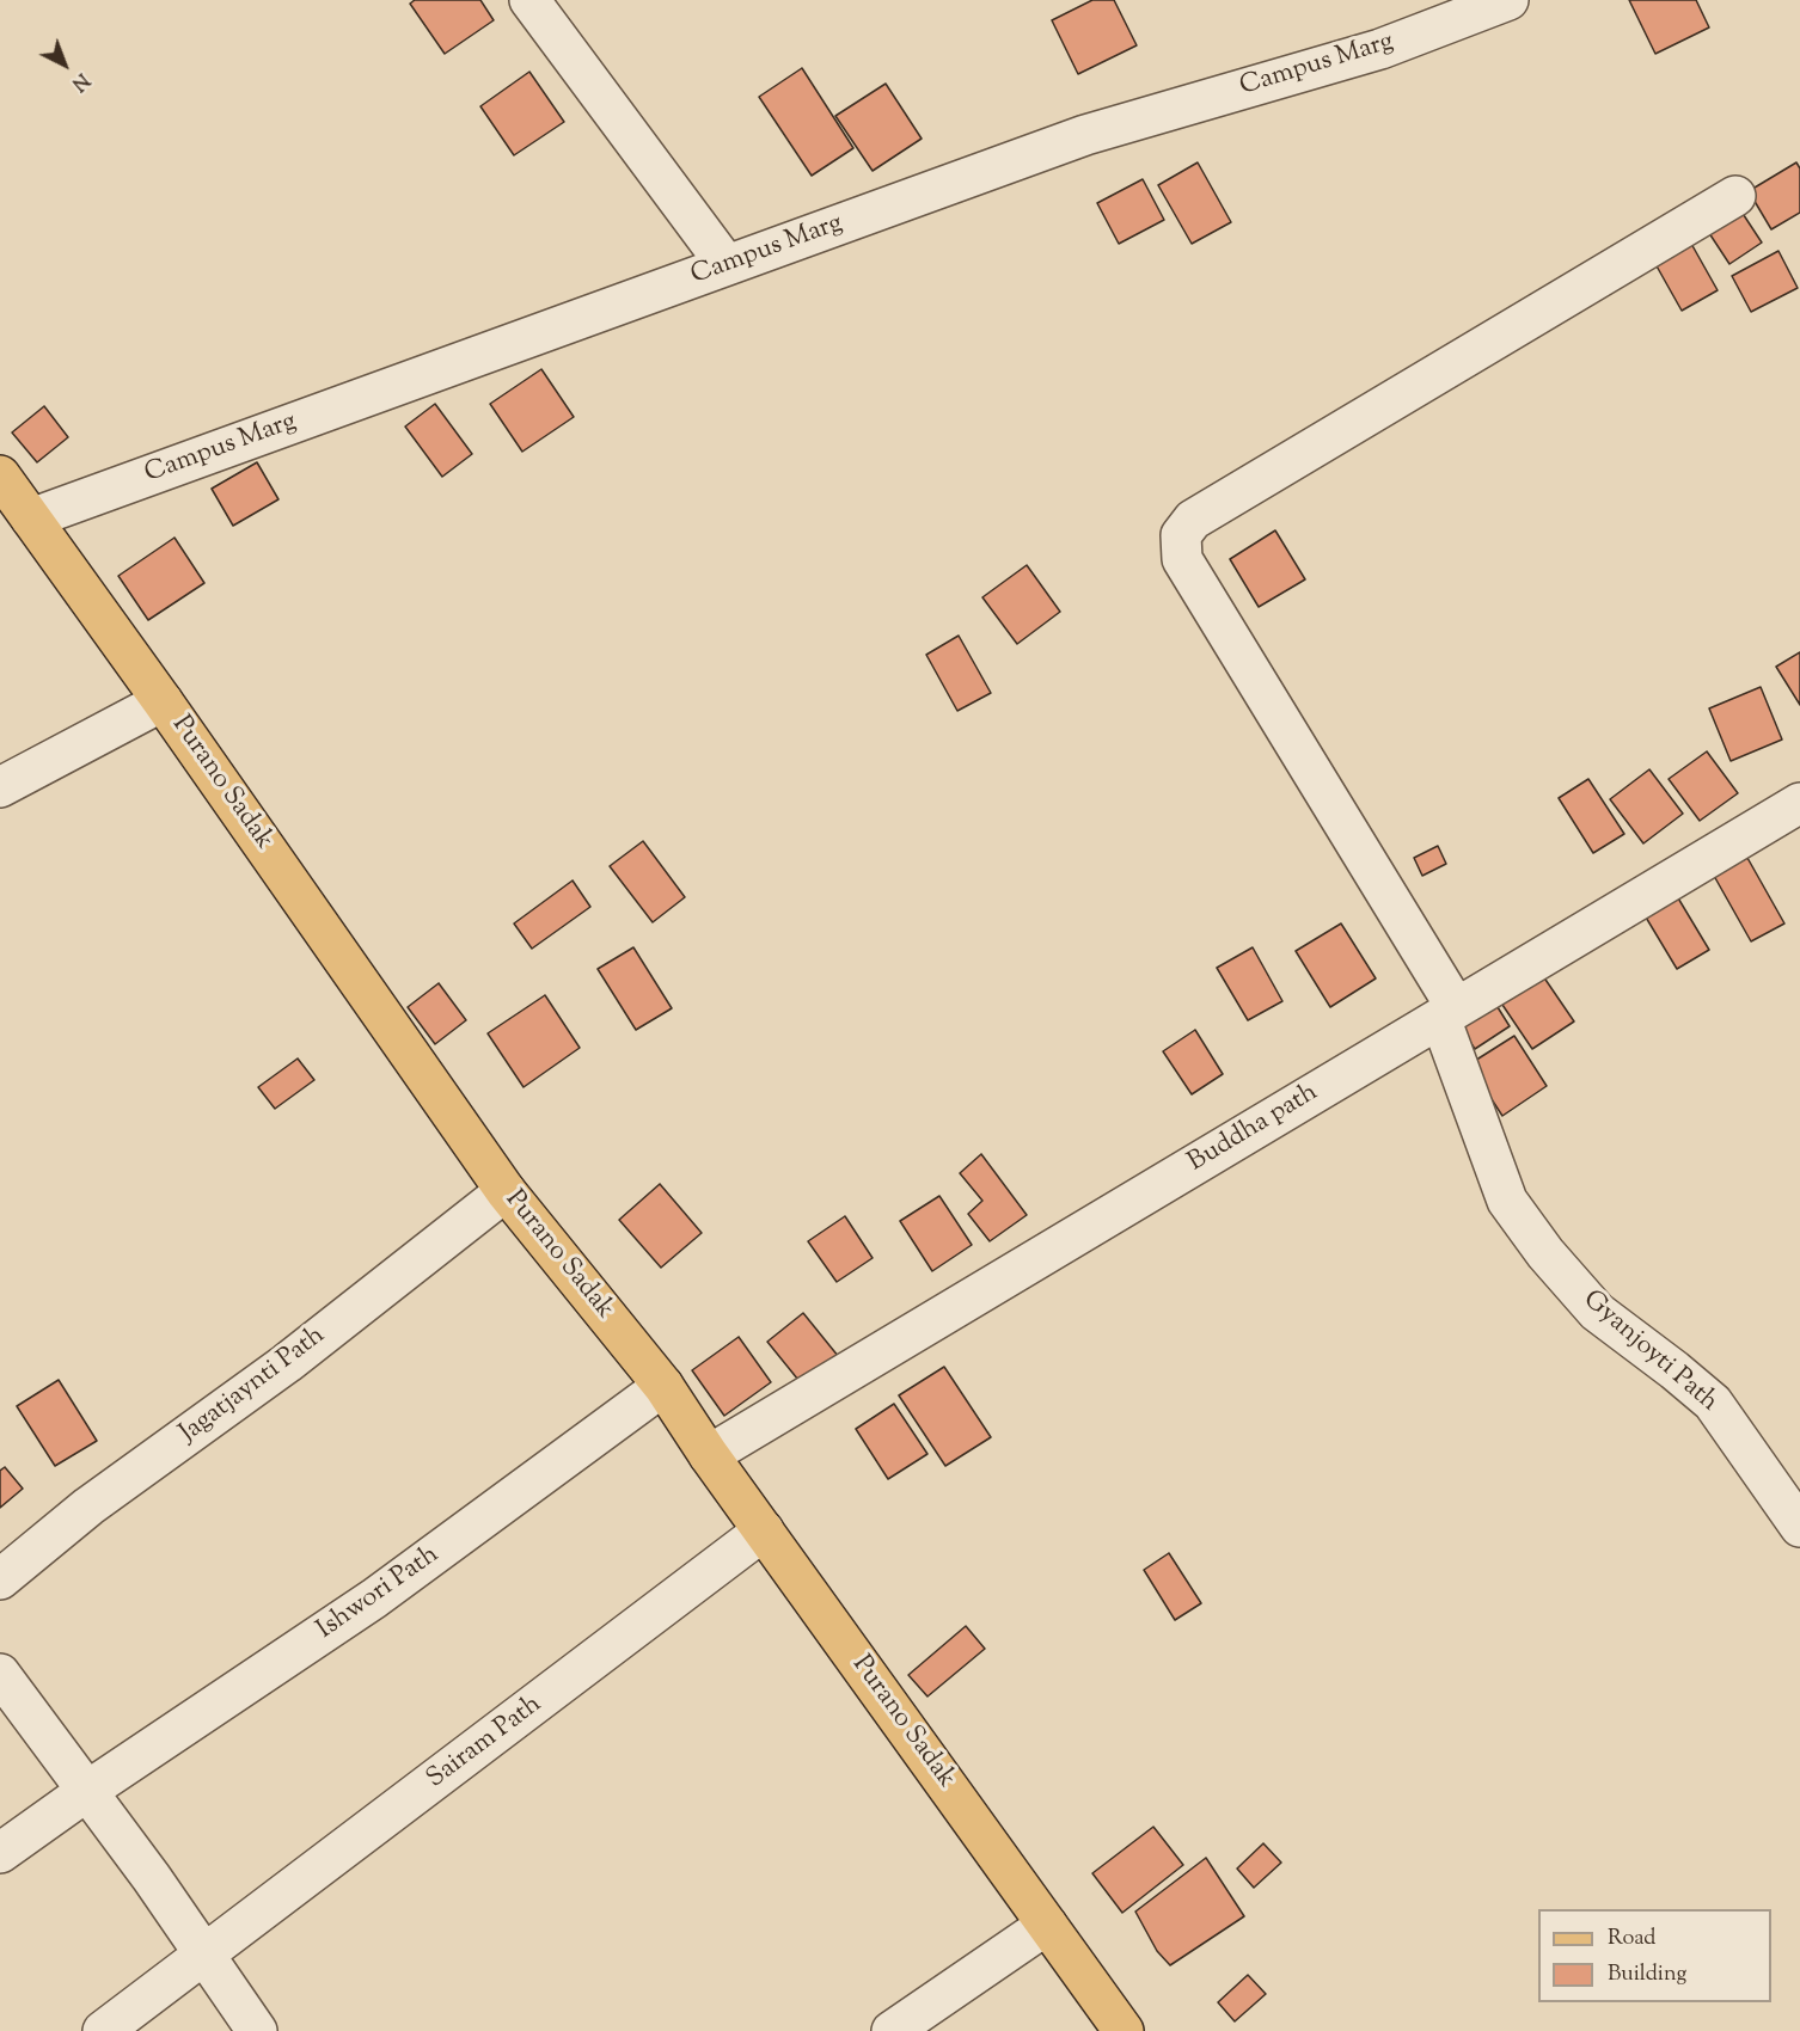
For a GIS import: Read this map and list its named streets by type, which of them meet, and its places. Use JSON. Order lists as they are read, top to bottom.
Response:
{
  "streets": {
    "main road": ["Purano Sadak"],
    "street": [
      "Campus Marg",
      "Buddha path",
      "Gyanjoyti Path",
      "Jagatjaynti Path",
      "Ishwori Path",
      "Sairam Path"
    ]
  },
  "crossings": [
    ["Campus Marg", "Purano Sadak"],
    ["Purano Sadak", "Buddha path"],
    ["Purano Sadak", "Jagatjaynti Path"],
    ["Purano Sadak", "Ishwori Path"],
    ["Purano Sadak", "Sairam Path"],
    ["Buddha path", "Gyanjoyti Path"]
  ],
  "legend": ["Road", "Building"],
  "north": "bottom right"
}
